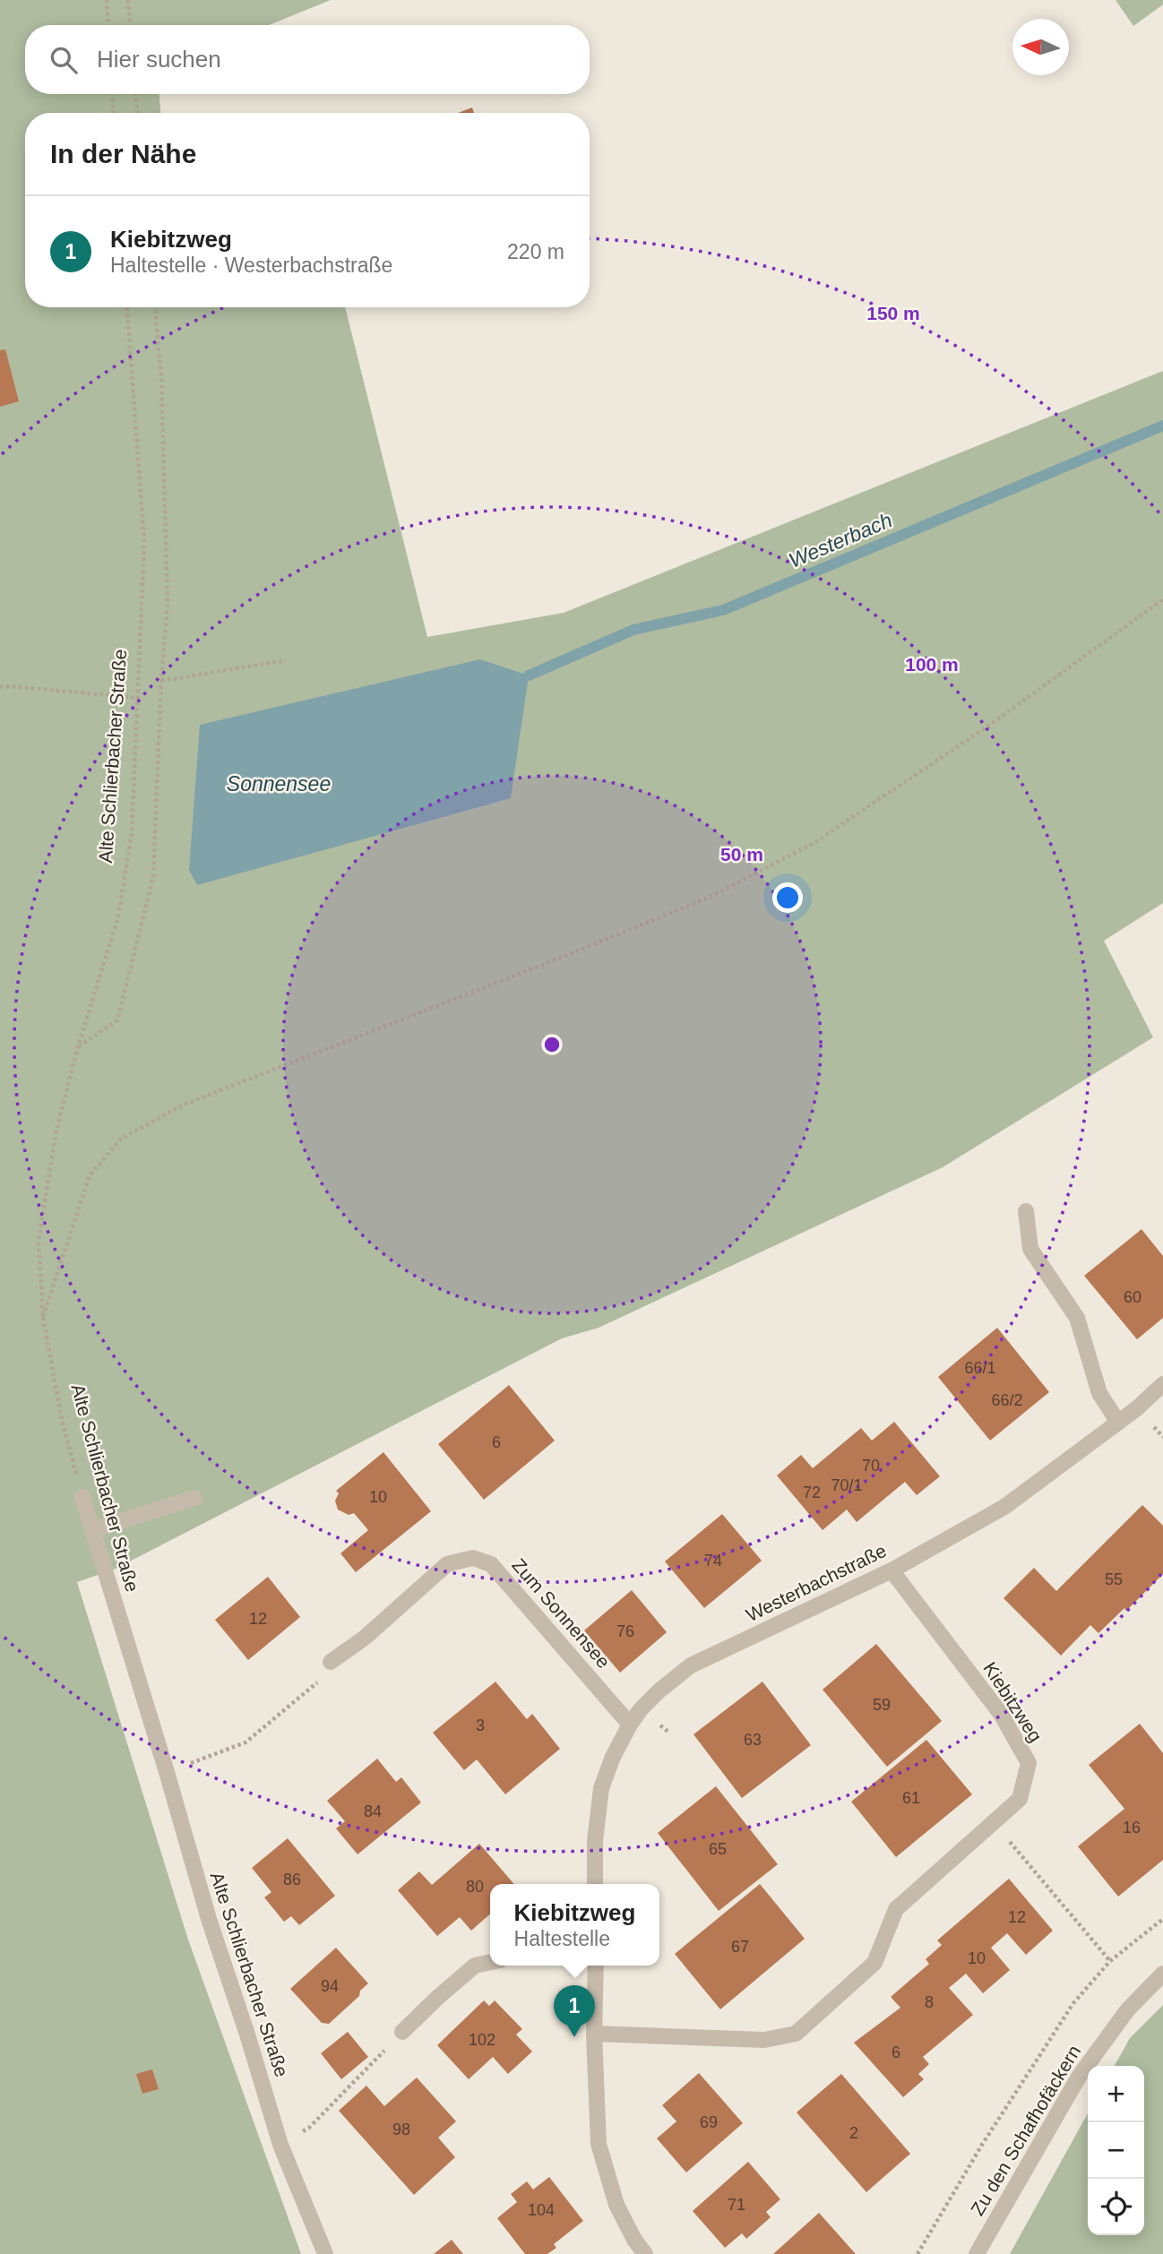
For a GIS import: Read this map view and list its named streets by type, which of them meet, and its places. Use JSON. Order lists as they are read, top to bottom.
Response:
{
  "streets": {
    "street": [
      "Alte Schlierbacher Straße",
      "Westerbachstraße",
      "Zum Sonnensee",
      "Kiebitzweg",
      "Zu den Schafhofäckern"
    ]
  },
  "crossings": [
    ["Westerbachstraße", "Zum Sonnensee"],
    ["Westerbachstraße", "Kiebitzweg"]
  ],
  "water": ["Westerbach", "Sonnensee"],
  "house_numbers": [
    "60",
    "66/1",
    "66/2",
    "6",
    "70",
    "70/1",
    "72",
    "10",
    "74",
    "55",
    "12",
    "76",
    "59",
    "3",
    "63",
    "61",
    "84",
    "16",
    "65",
    "86",
    "80",
    "12",
    "67",
    "10",
    "94",
    "8",
    "102",
    "6",
    "69",
    "98",
    "2",
    "71",
    "104"
  ],
  "north": "left",
  "page": {
    "search": "Hier suchen",
    "heading": "In der Nähe",
    "list": [
      {
        "mark": "1",
        "name": "Kiebitzweg",
        "note": "Haltestelle · Westerbachstraße",
        "value": "220 m"
      }
    ],
    "popup": ["Kiebitzweg", "Haltestelle"],
    "pins": "1",
    "map_buttons": ["+", "−"]
  },
  "rings": ["150 m", "100 m", "50 m"]
}
